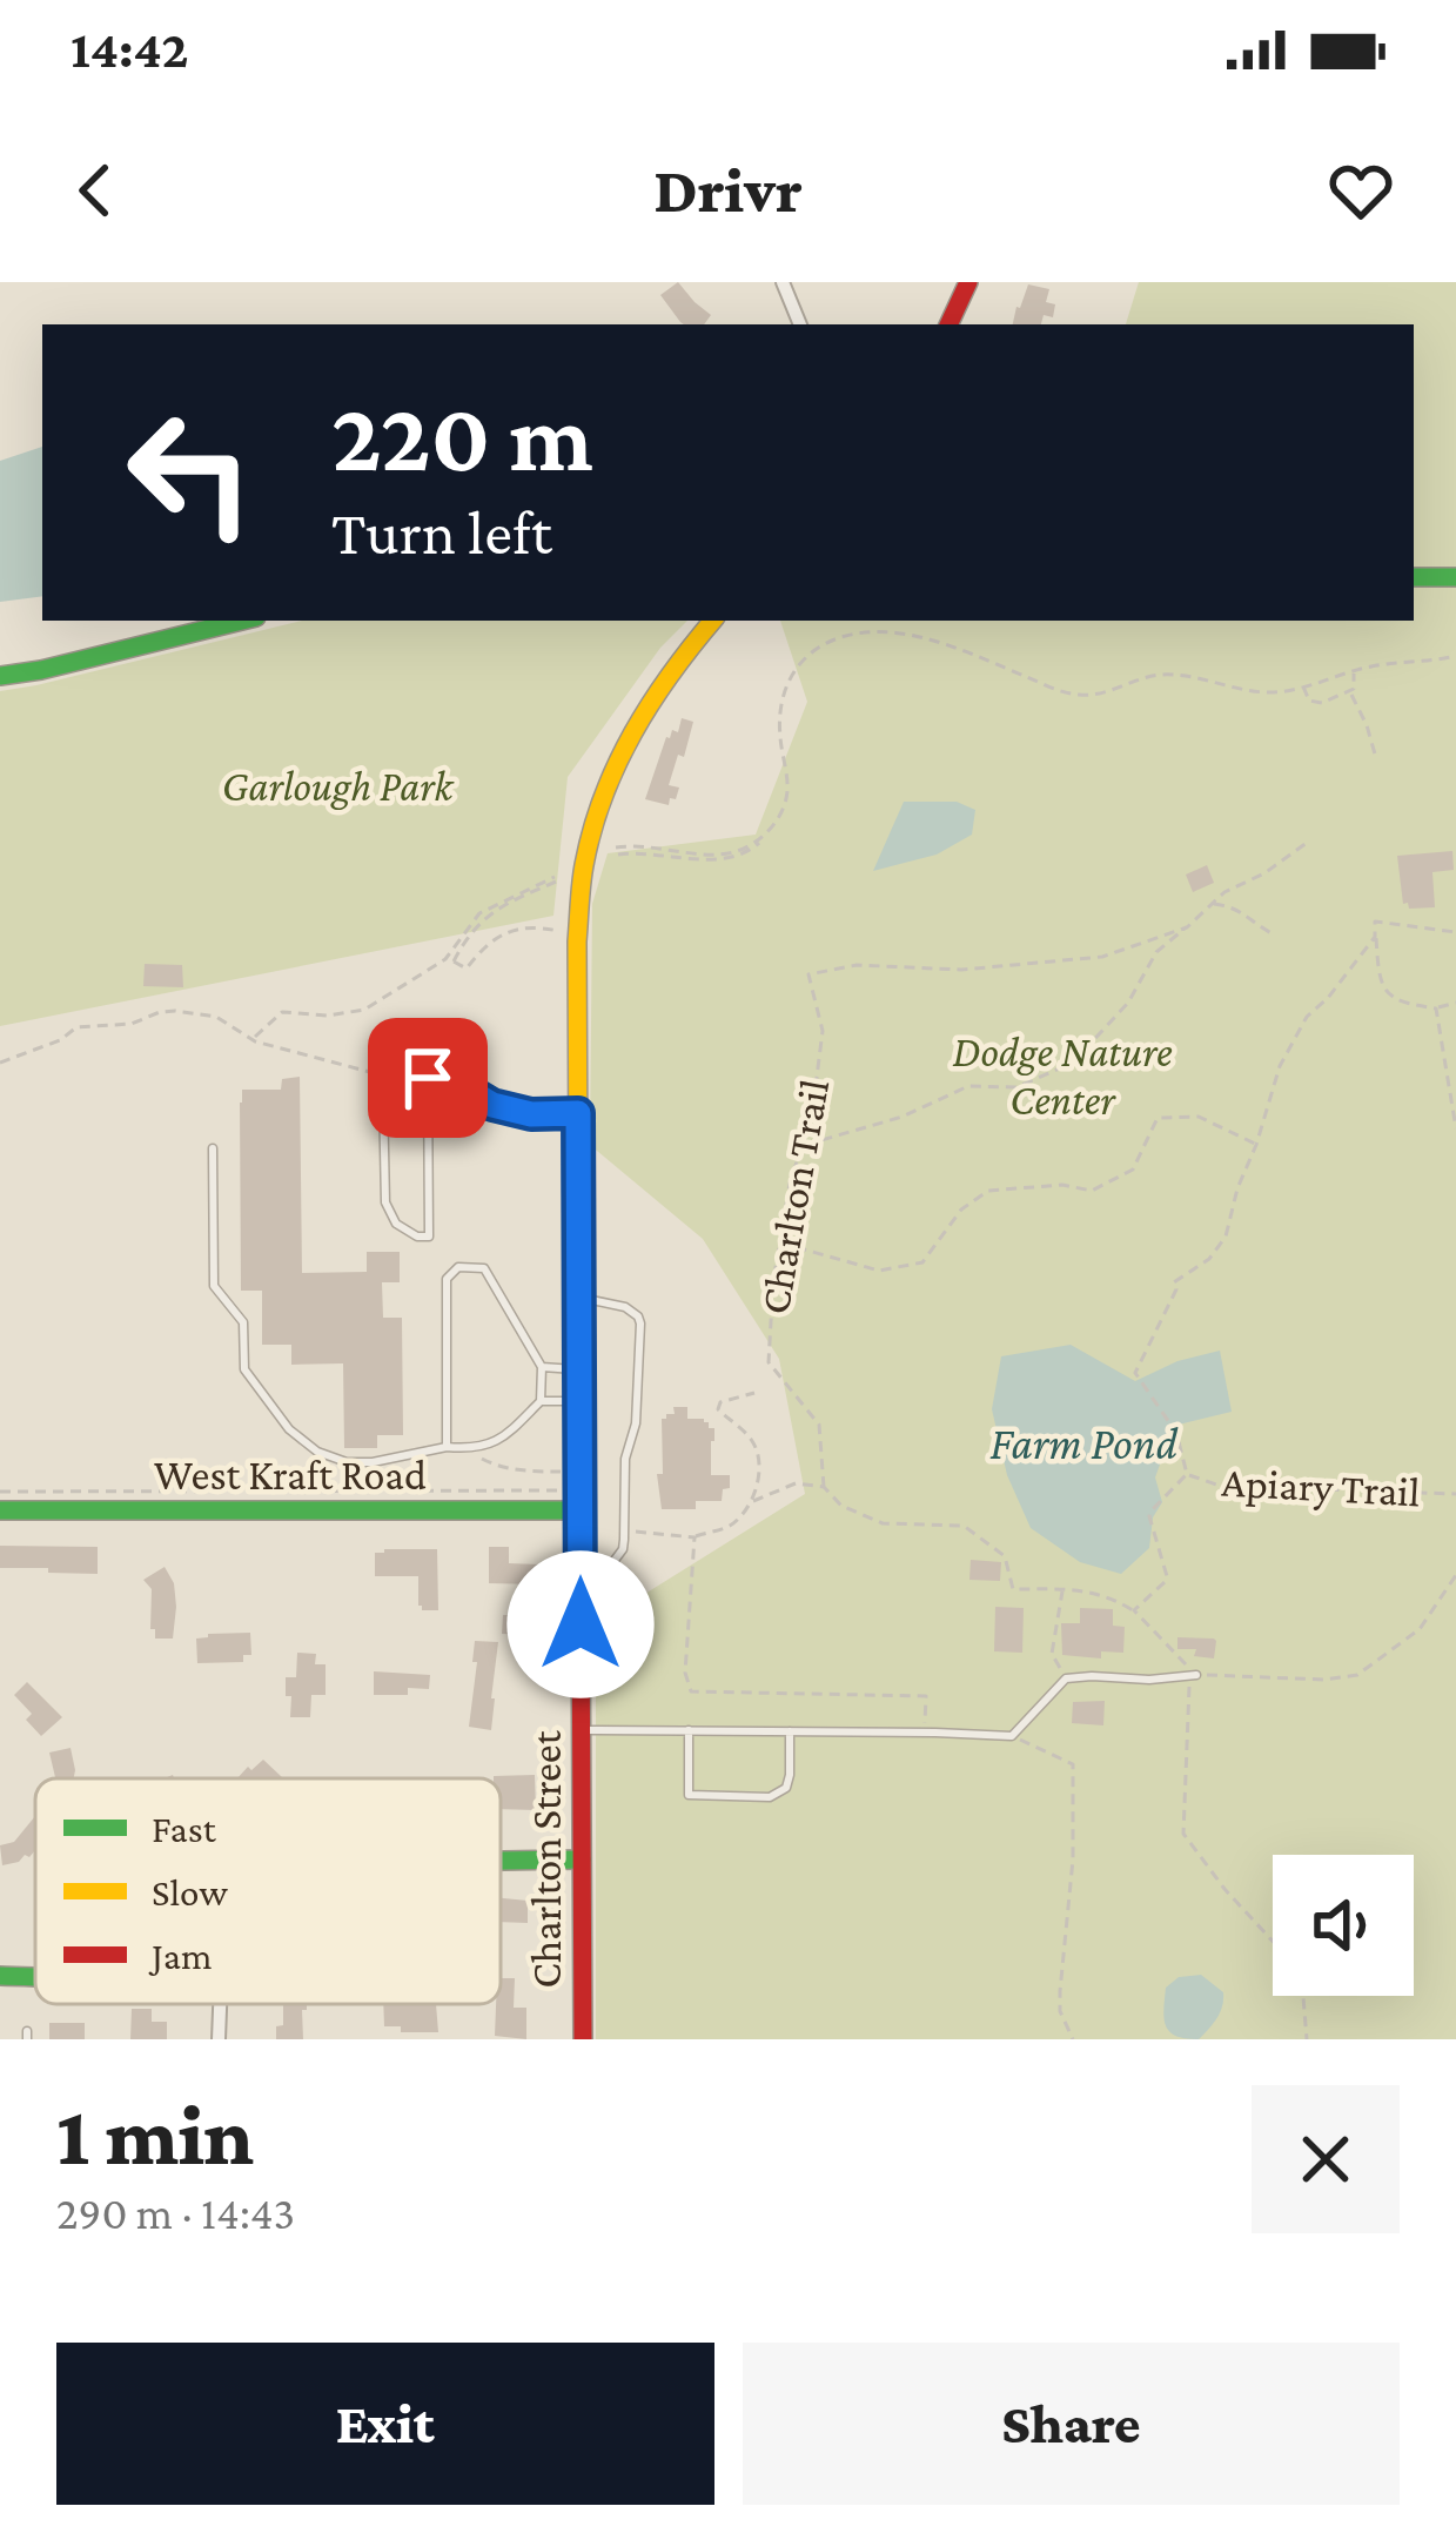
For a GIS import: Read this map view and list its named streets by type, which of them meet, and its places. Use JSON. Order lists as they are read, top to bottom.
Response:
{
  "streets": {
    "street": ["West Kraft Road", "Charlton Street"],
    "path": ["Charlton Trail", "Apiary Trail"]
  },
  "crossings": [
    ["West Kraft Road", "Charlton Street"]
  ],
  "water": ["Farm Pond"],
  "parks": ["Garlough Park", "Dodge Nature Center"],
  "legend": ["Fast", "Slow", "Jam"],
  "page": {
    "status": "14:42",
    "header": "Drivr",
    "turn": ["220 m", "Turn left"],
    "heading": ["1 min", "290 m · 14:43"],
    "buttons": ["Exit", "Share"]
  }
}
